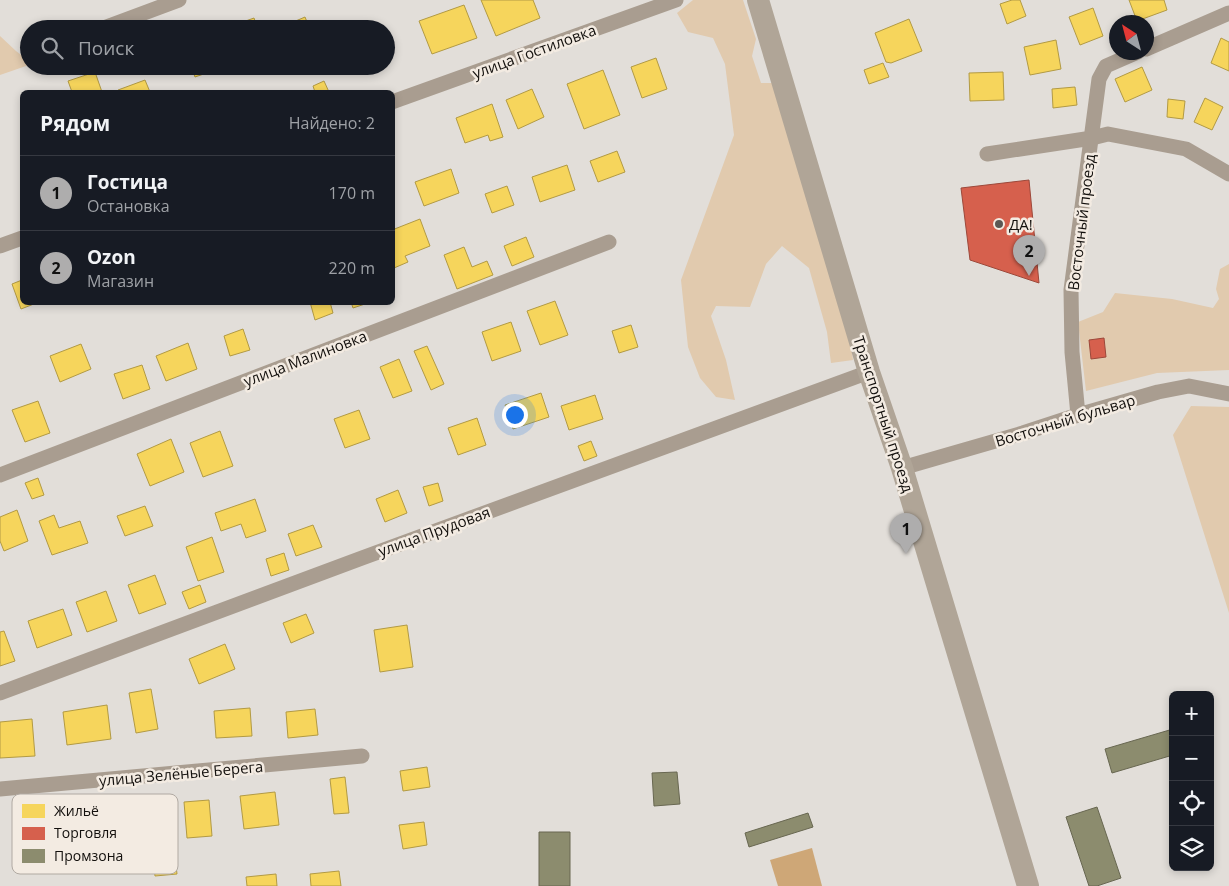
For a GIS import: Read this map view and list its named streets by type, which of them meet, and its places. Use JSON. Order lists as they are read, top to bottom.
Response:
{
  "streets": {
    "main road": ["Транспортный проезд"],
    "street": [
      "улица Гостиловка",
      "Восточный проезд",
      "улица Малиновка",
      "Восточный бульвар",
      "улица Прудовая",
      "улица Зелёные Берега"
    ]
  },
  "crossings": [
    ["Восточный проезд", "Восточный бульвар"],
    ["Транспортный проезд", "Восточный бульвар"],
    ["Транспортный проезд", "улица Прудовая"]
  ],
  "places": ["ДА!"],
  "legend": ["Жильё", "Торговля", "Промзона"],
  "north": "top left",
  "page": {
    "search": "Поиск",
    "heading": ["Рядом", "Найдено: 2"],
    "list": [
      {
        "mark": "1",
        "name": "Гостица",
        "note": "Остановка",
        "value": "170 m"
      },
      {
        "mark": "2",
        "name": "Ozon",
        "note": "Магазин",
        "value": "220 m"
      }
    ],
    "pins": ["2", "1"],
    "map_buttons": ["+", "−"]
  }
}
